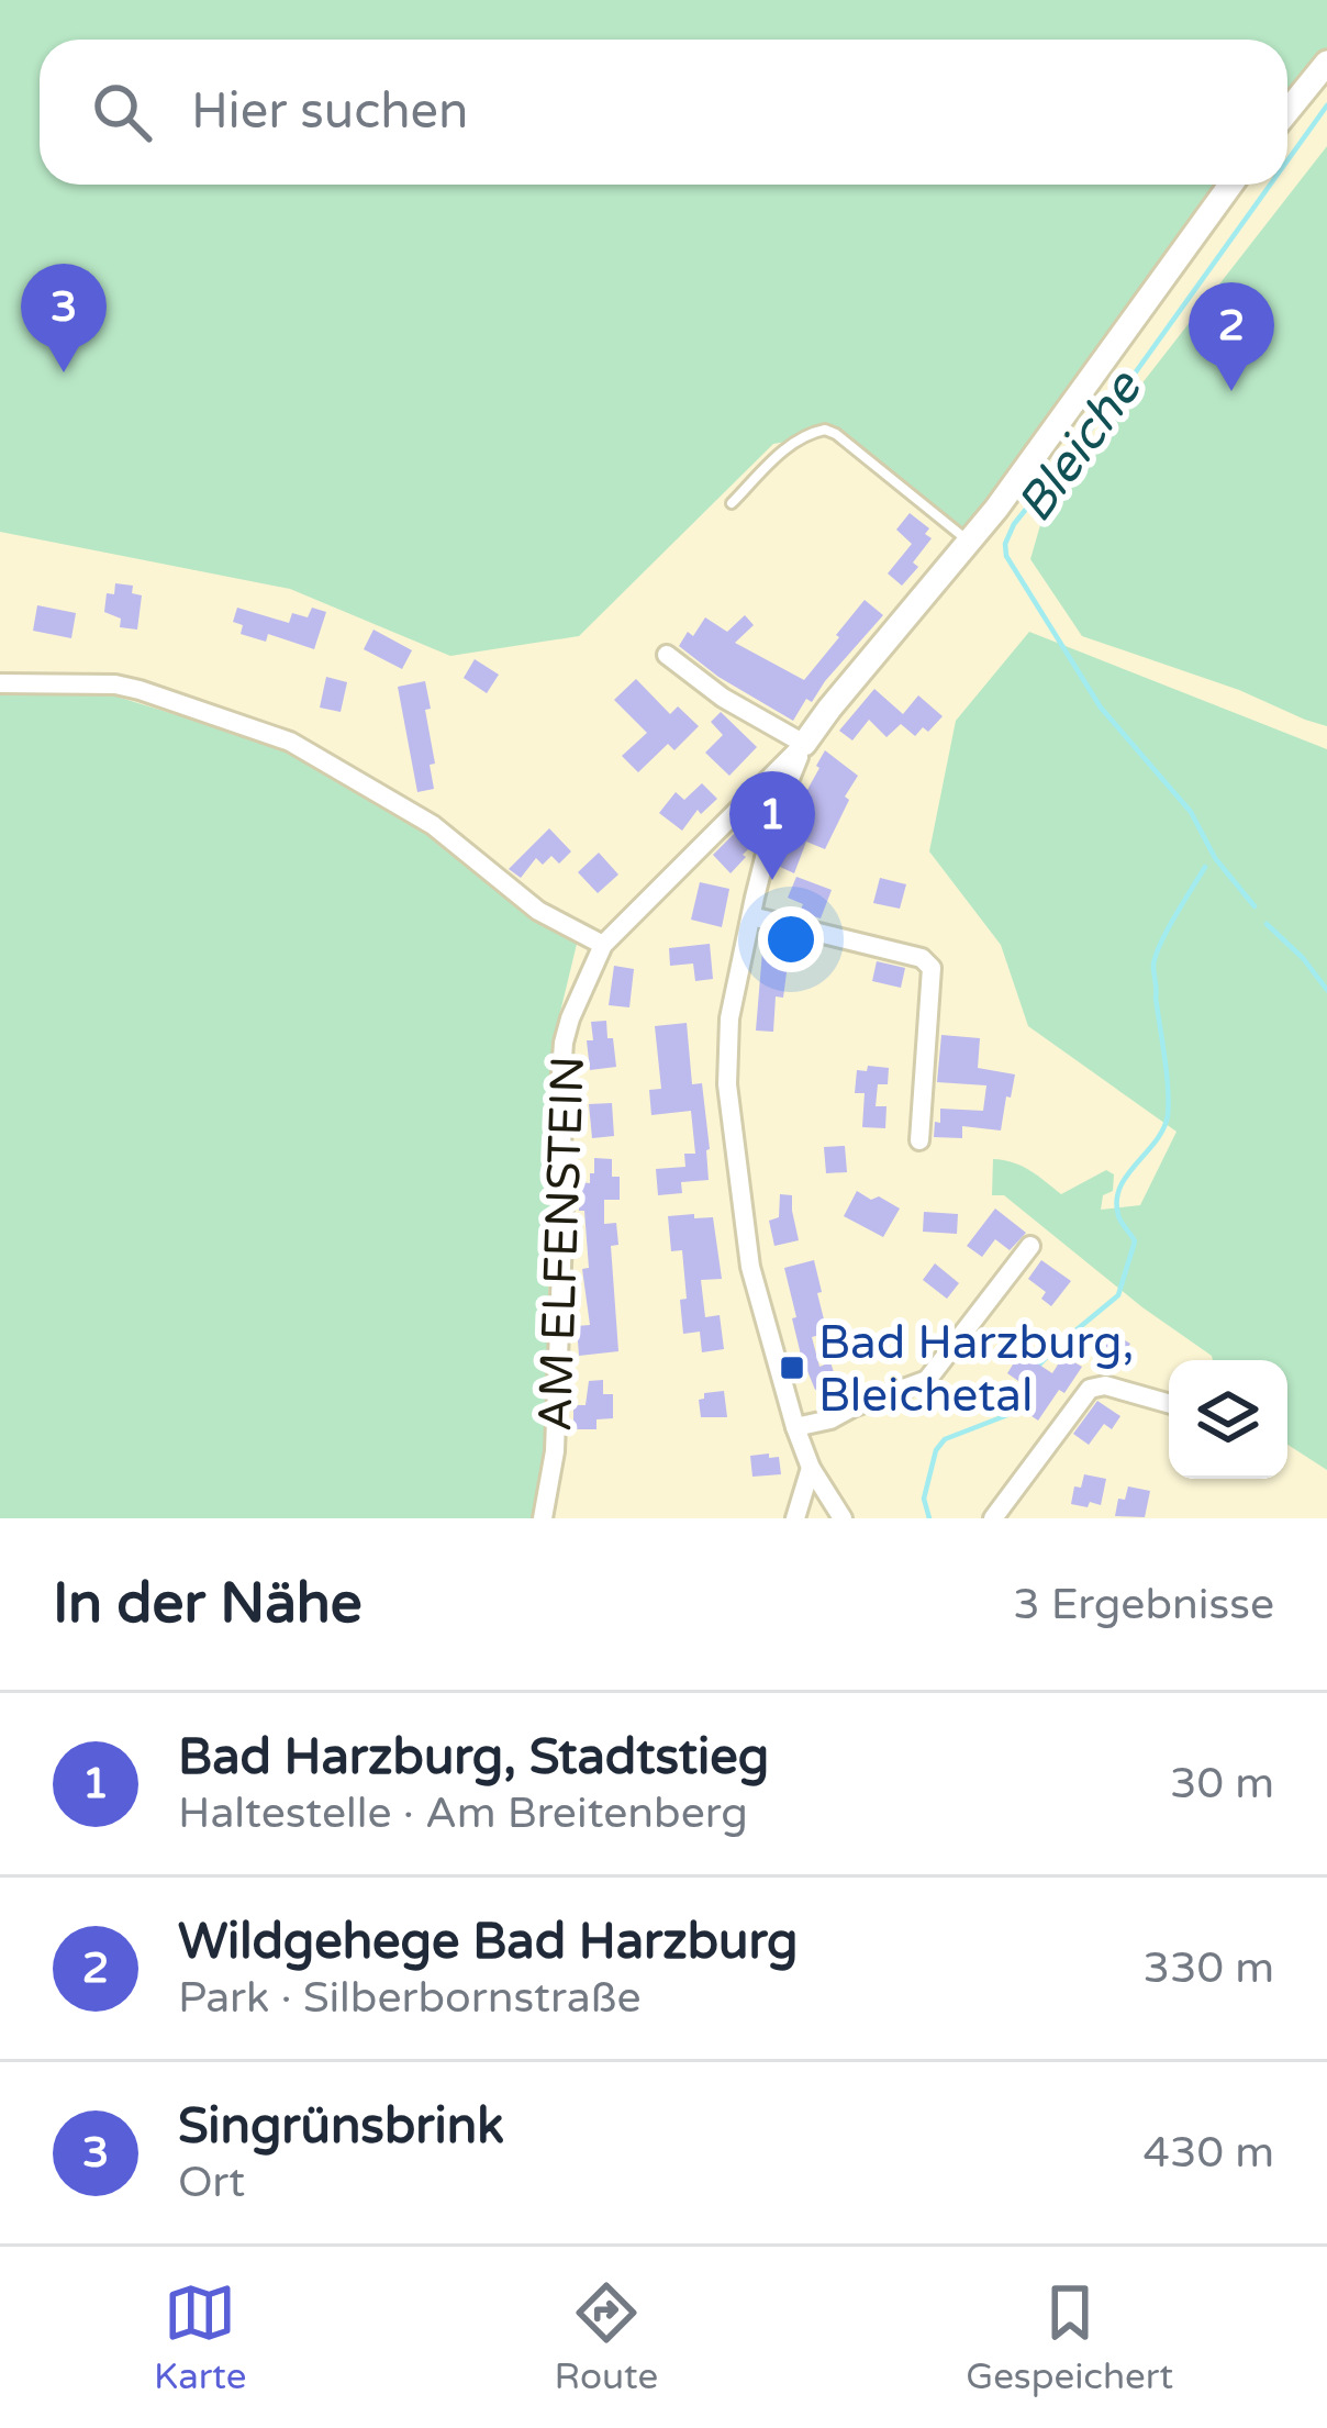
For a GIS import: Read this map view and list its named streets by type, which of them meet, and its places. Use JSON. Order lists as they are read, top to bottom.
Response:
{
  "streets": {
    "street": ["AM ELFENSTEIN"]
  },
  "water": ["Bleiche"],
  "places": {
    "transit": ["Bad Harzburg, Bleichetal"]
  },
  "page": {
    "search": "Hier suchen",
    "pins": ["3", "2", "1"],
    "heading": ["In der Nähe", "3 Ergebnisse"],
    "list": [
      {
        "mark": "1",
        "name": "Bad Harzburg, Stadtstieg",
        "note": "Haltestelle · Am Breitenberg",
        "value": "30 m"
      },
      {
        "mark": "2",
        "name": "Wildgehege Bad Harzburg",
        "note": "Park · Silberbornstraße",
        "value": "330 m"
      },
      {
        "mark": "3",
        "name": "Singrünsbrink",
        "note": "Ort",
        "value": "430 m"
      }
    ],
    "nav": ["Karte", "Route", "Gespeichert"]
  }
}
